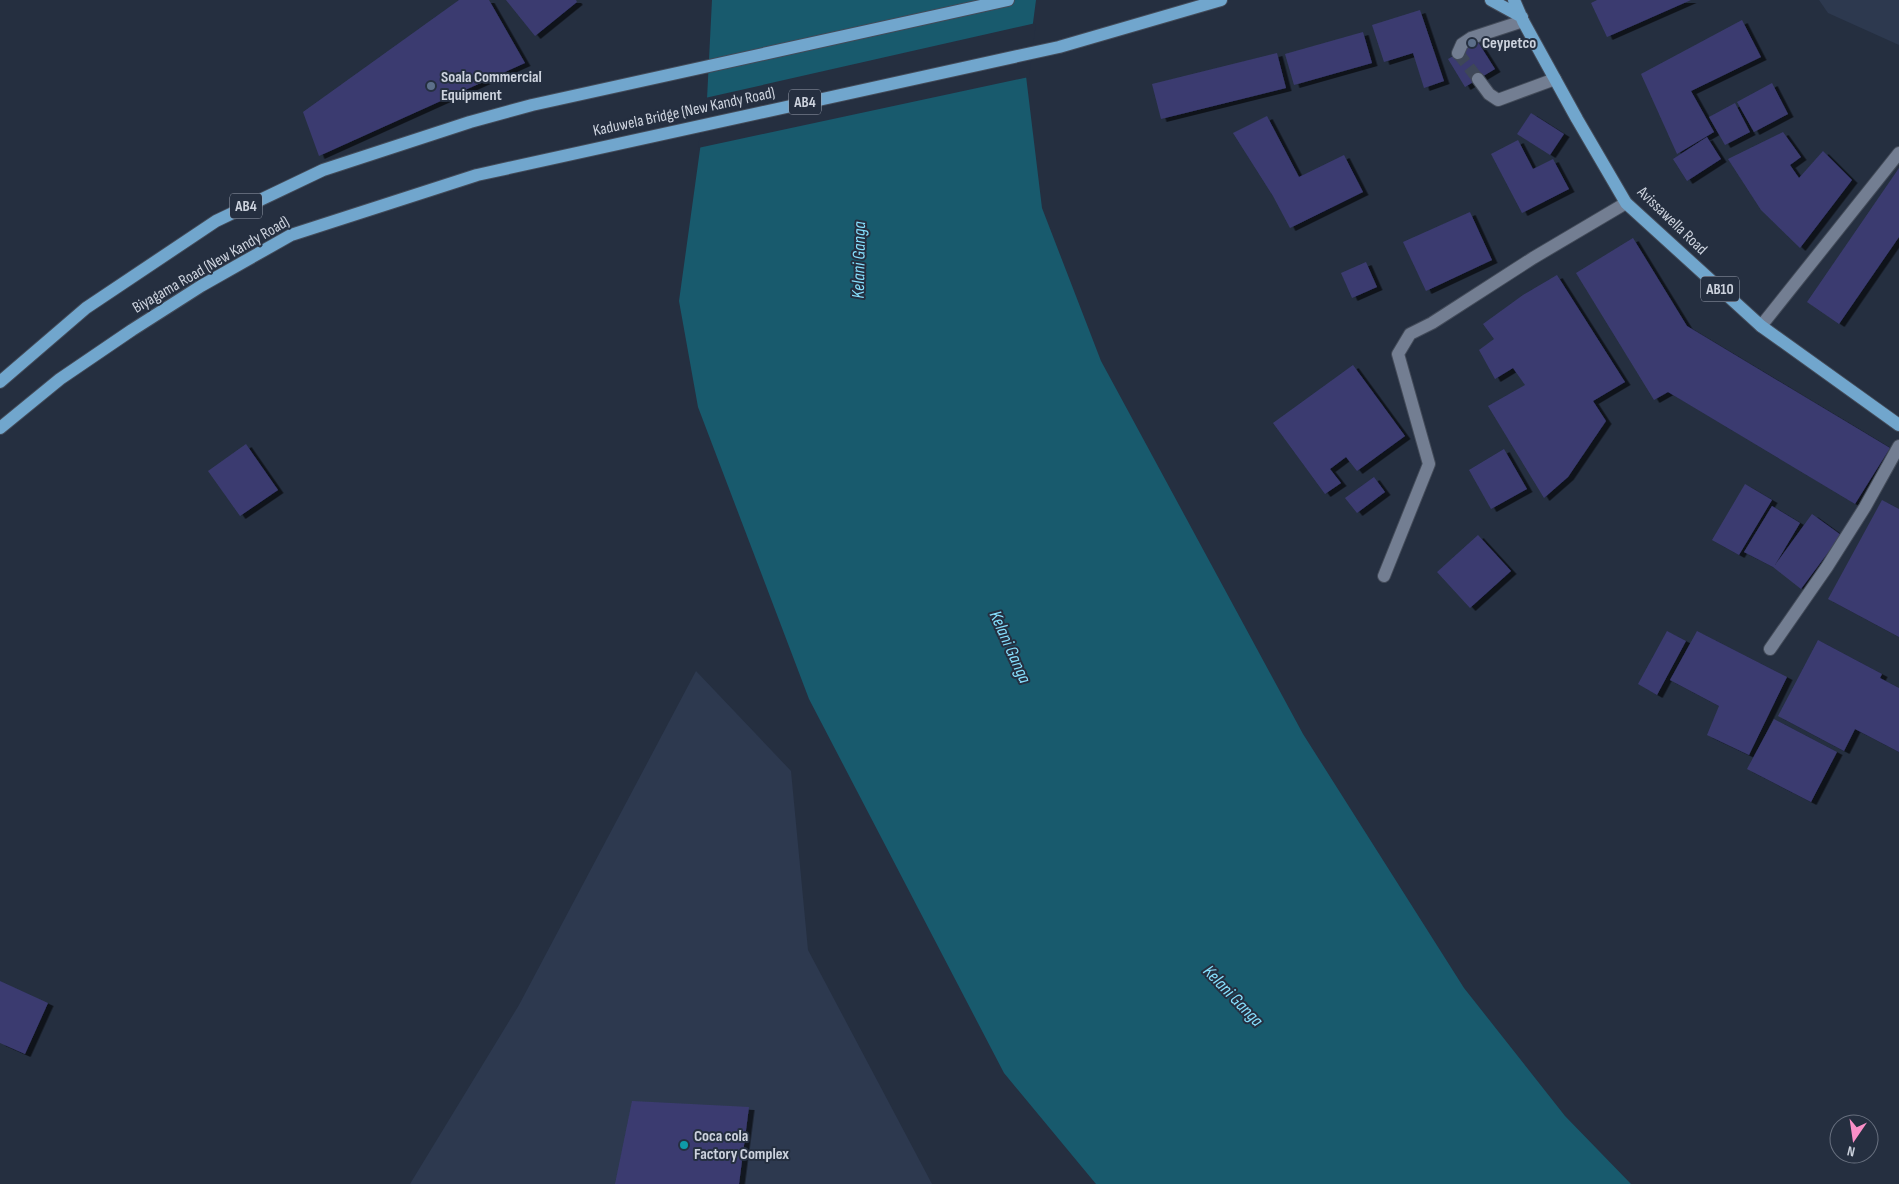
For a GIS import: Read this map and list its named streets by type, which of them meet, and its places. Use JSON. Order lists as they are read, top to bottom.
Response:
{
  "streets": {
    "main road": [
      "AB4",
      "Kaduwela Bridge (New Kandy Road)",
      "Avissawella Road",
      "Biyagama Road (New Kandy Road)",
      "AB10"
    ]
  },
  "crossings": [
    ["Kaduwela Bridge (New Kandy Road)", "Biyagama Road (New Kandy Road)"]
  ],
  "water": ["Kelani Ganga"],
  "places": ["Ceypetco", "Soala Commercial Equipment", "Coca cola Factory Complex"],
  "north": "bottom"
}
